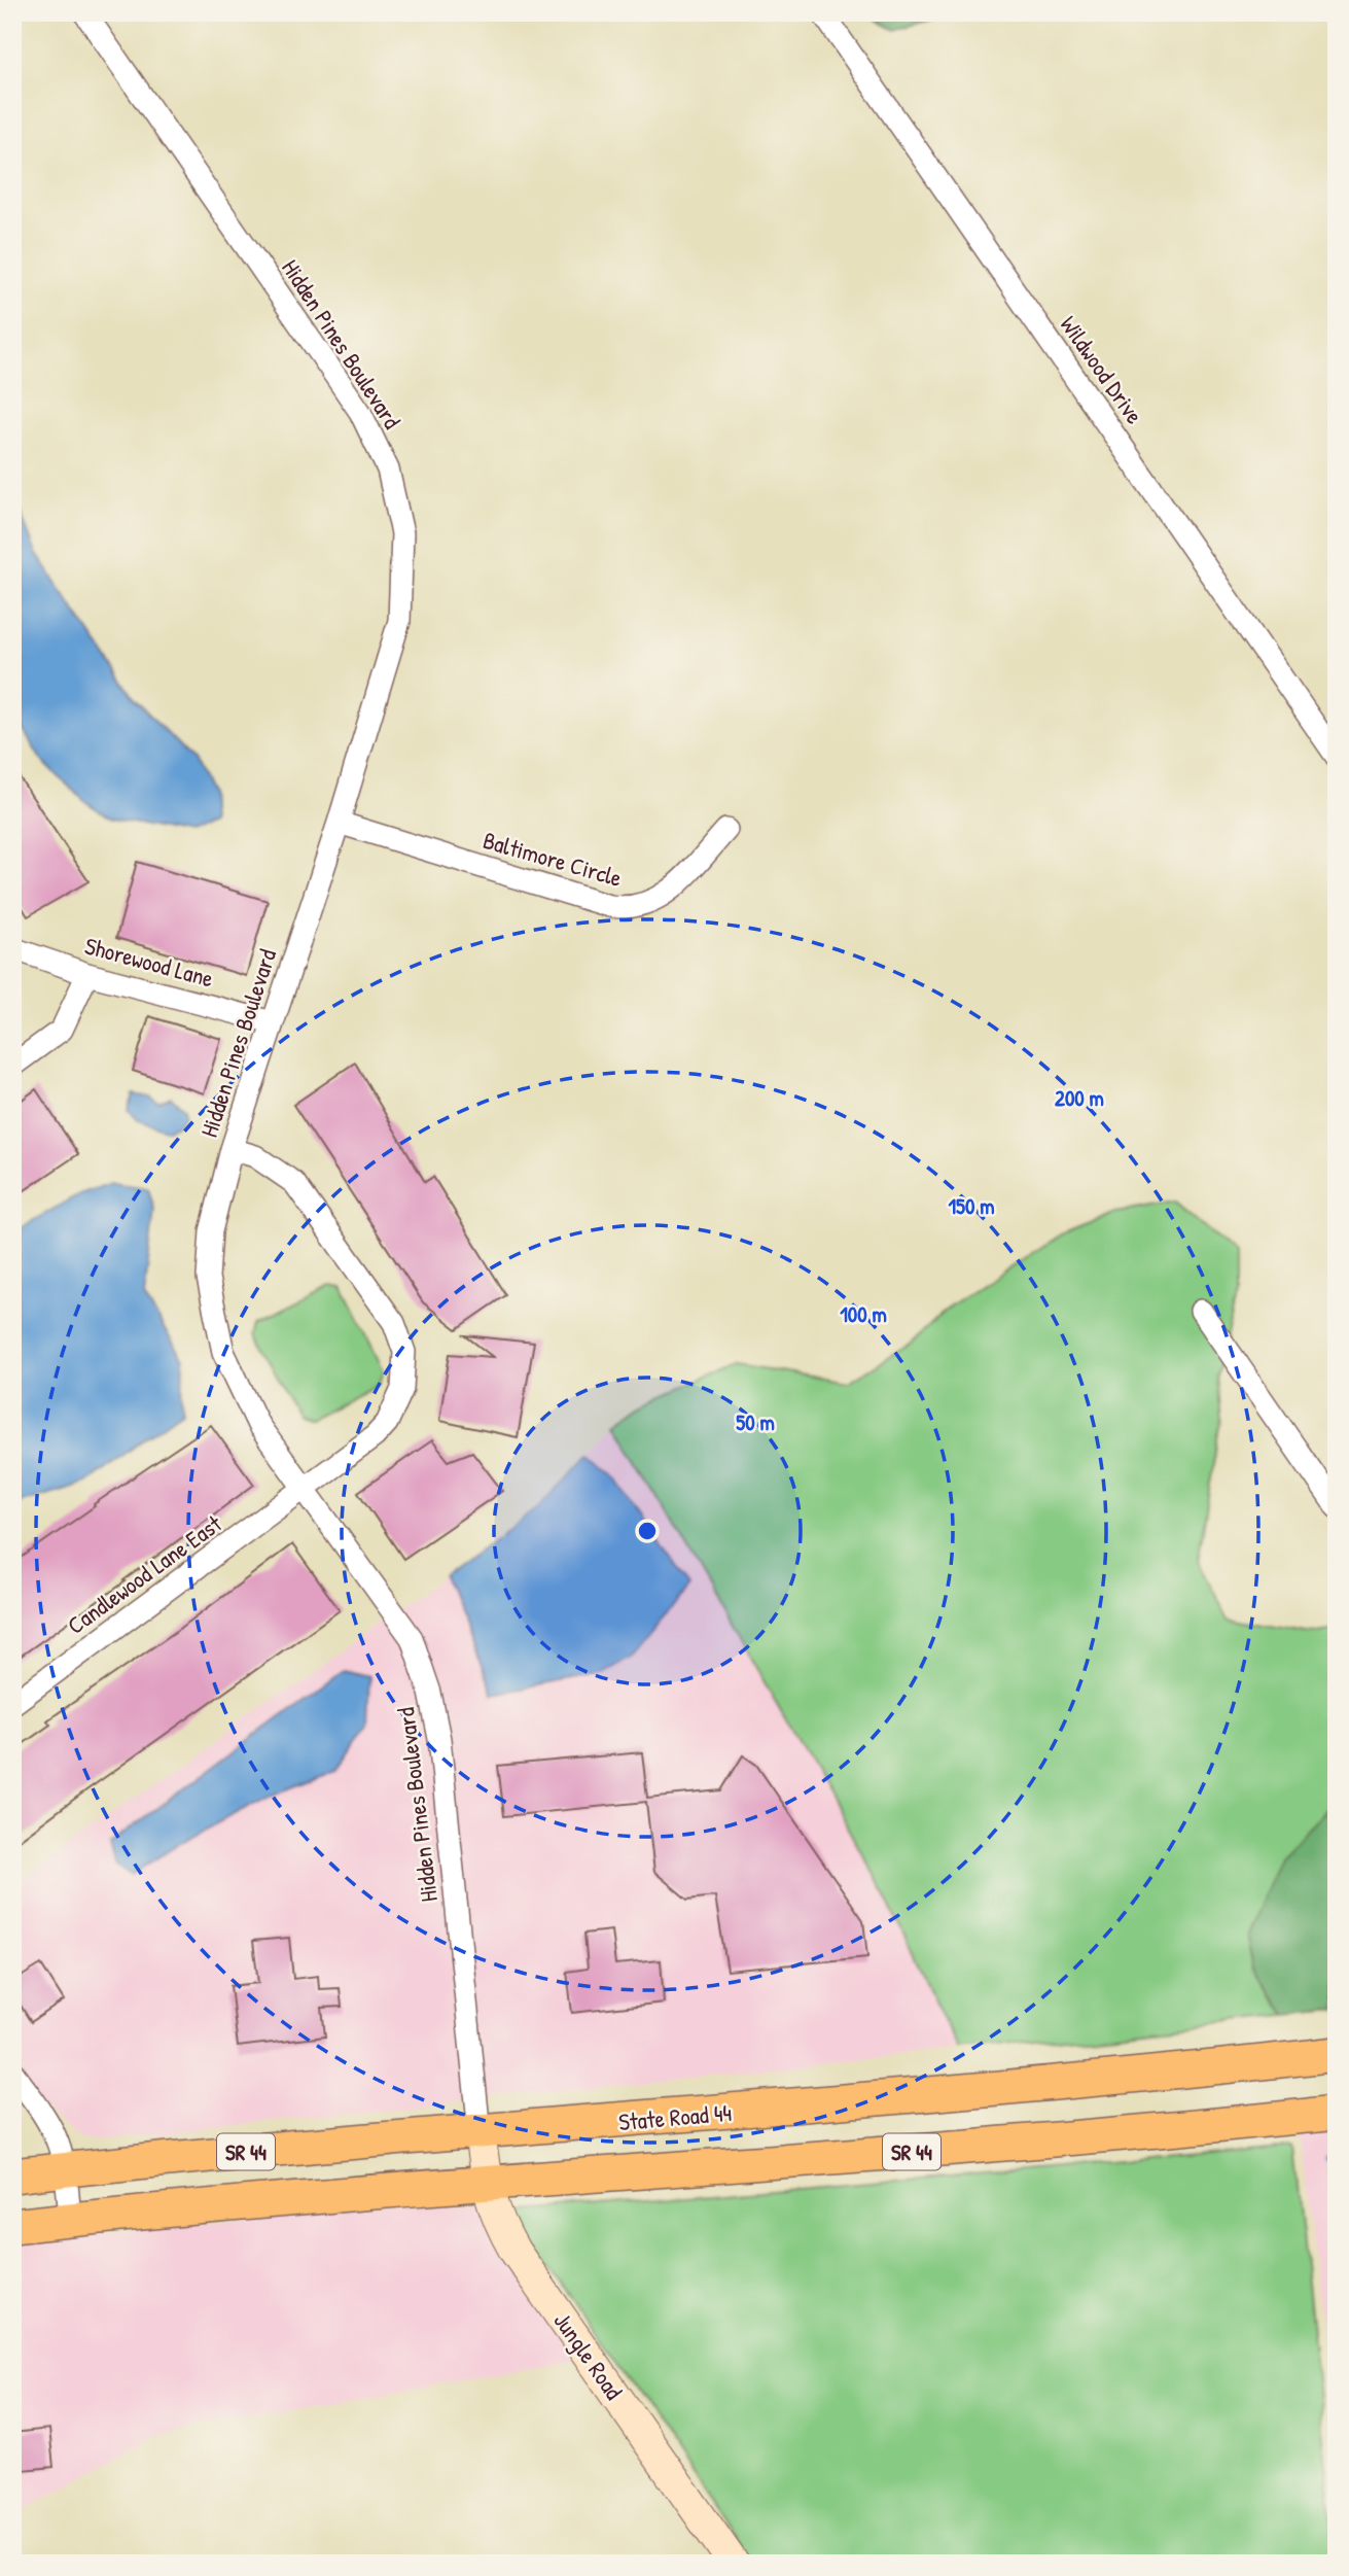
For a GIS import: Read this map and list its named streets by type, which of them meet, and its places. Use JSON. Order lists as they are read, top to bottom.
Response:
{
  "streets": {
    "main road": ["State Road 44", "SR 44"],
    "street": [
      "Hidden Pines Boulevard",
      "Wildwood Drive",
      "Baltimore Circle",
      "Shorewood Lane",
      "Candlewood Lane East",
      "Jungle Road"
    ]
  },
  "crossings": [
    ["Hidden Pines Boulevard", "Baltimore Circle"],
    ["Hidden Pines Boulevard", "Shorewood Lane"],
    ["Hidden Pines Boulevard", "Candlewood Lane East"],
    ["Hidden Pines Boulevard", "State Road 44"],
    ["Hidden Pines Boulevard", "Jungle Road"],
    ["State Road 44", "Jungle Road"],
    ["SR 44", "Jungle Road"]
  ],
  "rings": [
    "200 m",
    "150 m",
    "100 m",
    "50 m"
  ]
}
